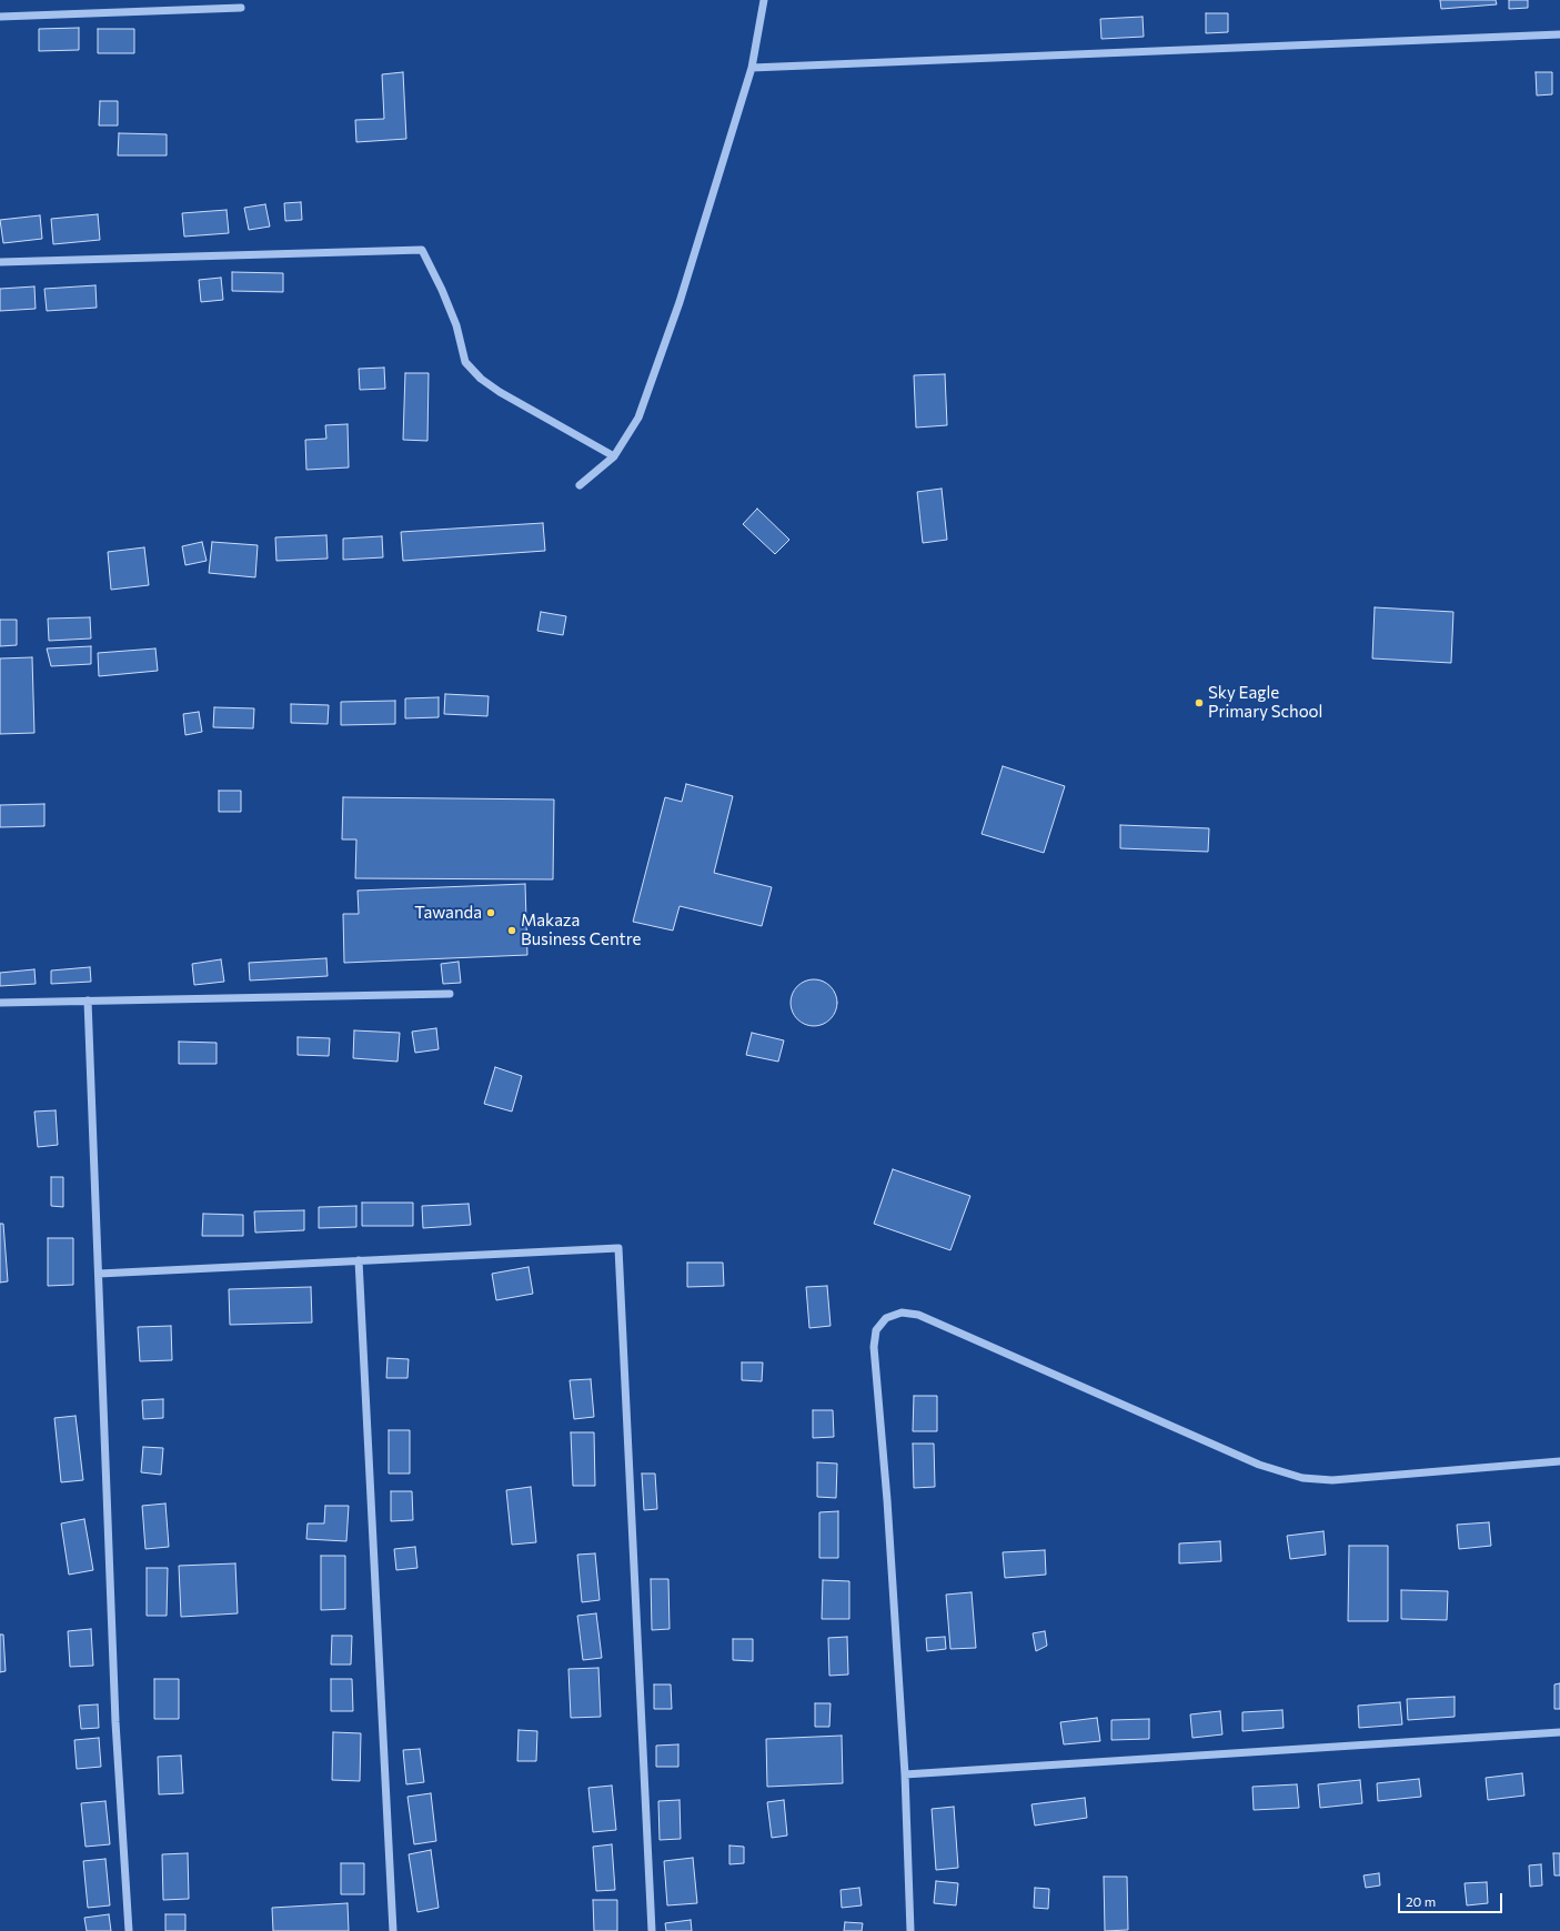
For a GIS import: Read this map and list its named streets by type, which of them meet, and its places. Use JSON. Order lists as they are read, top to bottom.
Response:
{
  "places": ["Sky Eagle Primary School", "Tawanda", "Makaza Business Centre"],
  "scale_bar": "20 m"
}
